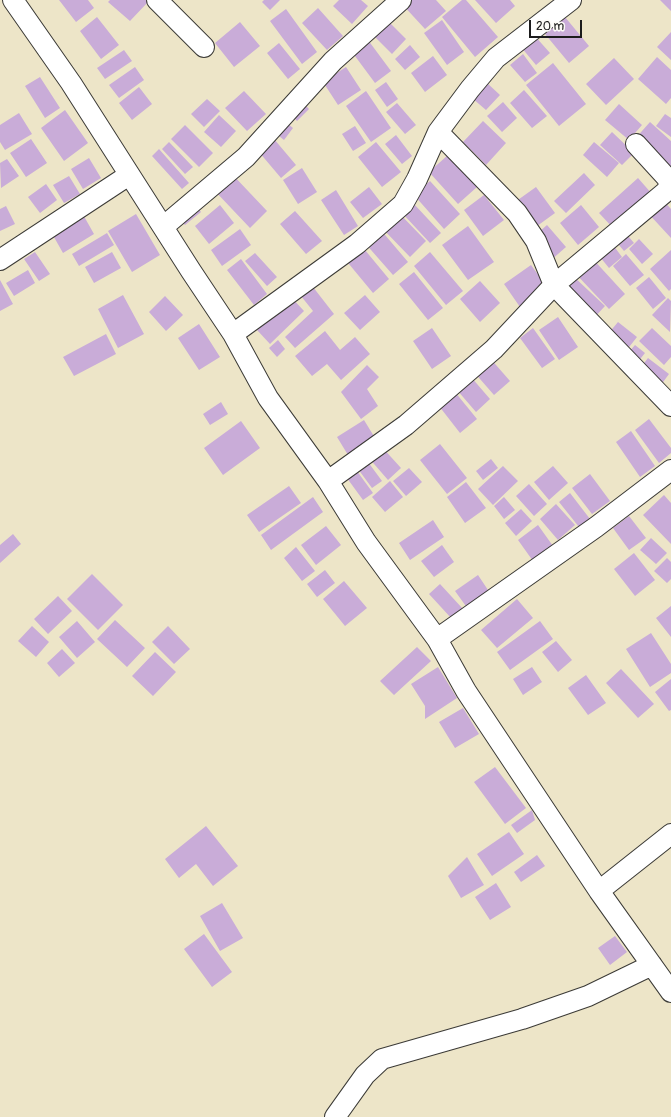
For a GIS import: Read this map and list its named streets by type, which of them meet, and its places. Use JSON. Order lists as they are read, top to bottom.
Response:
{
  "scale_bar": "20 m"
}
